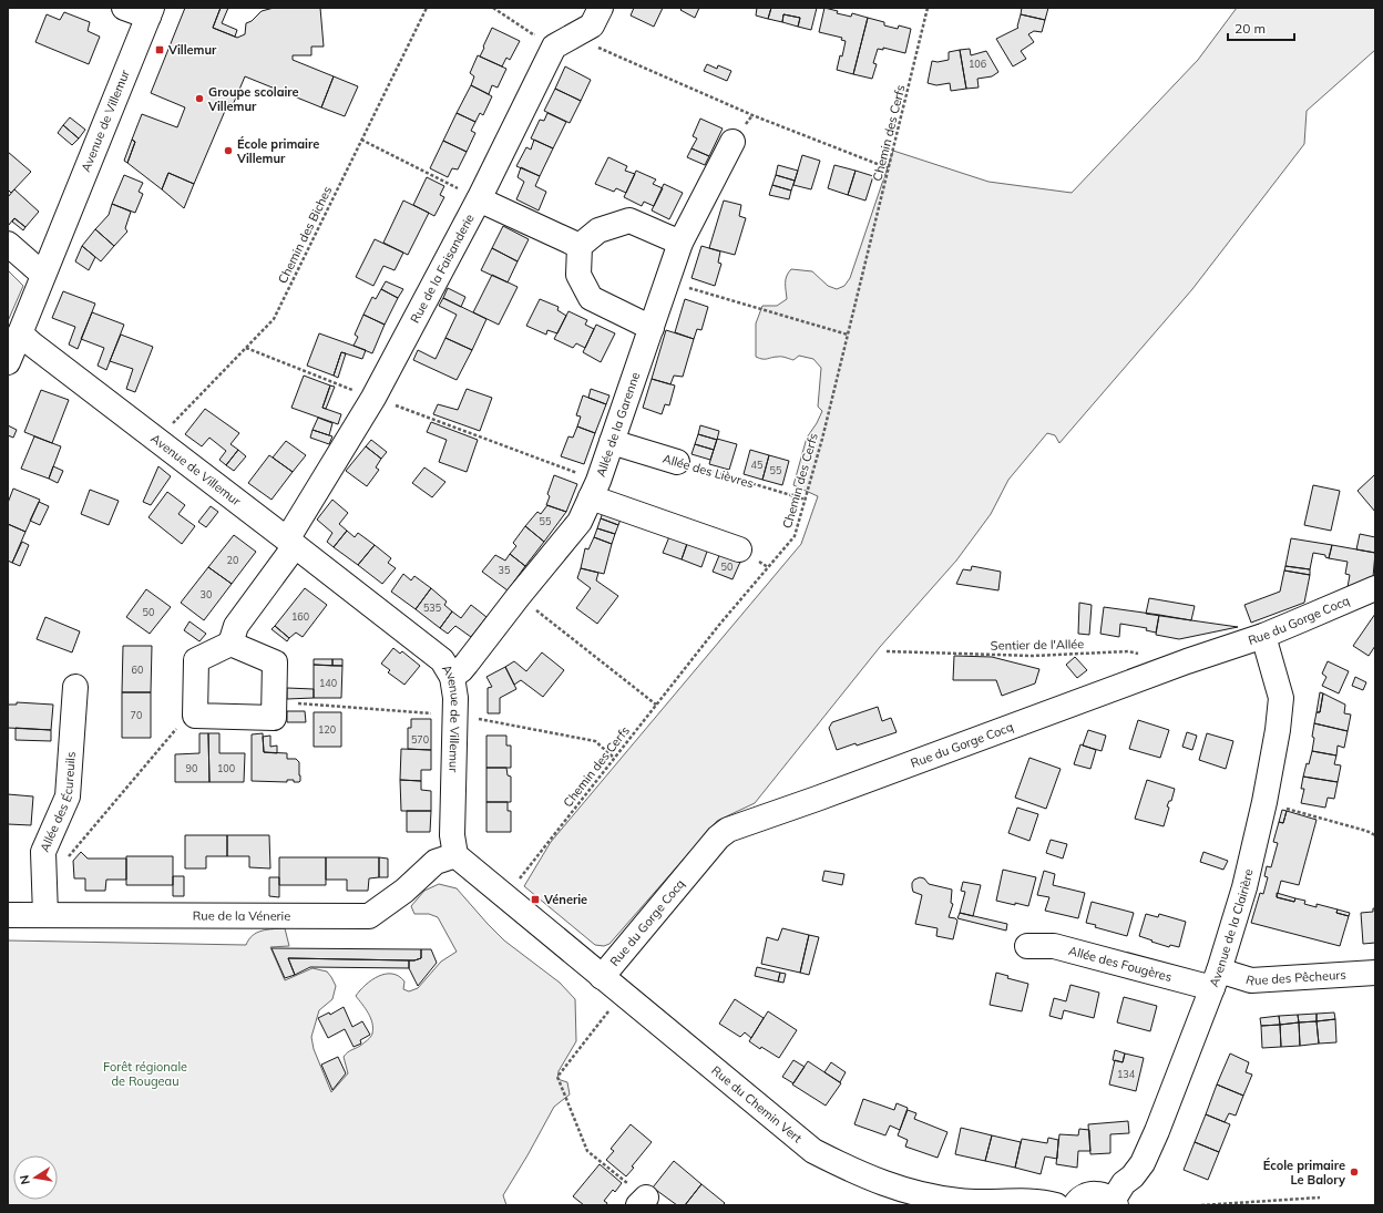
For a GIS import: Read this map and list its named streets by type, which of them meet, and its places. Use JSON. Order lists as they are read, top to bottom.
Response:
{
  "streets": {
    "street": [
      "Avenue de Villemur",
      "Rue de la Faisanderie",
      "Allée de la Garenne",
      "Allée des Lièvres",
      "Rue du Gorge Cocq",
      "Allée des Écureuils",
      "Rue de la Vénerie",
      "Avenue de la Clairière",
      "Allée des Fougères",
      "Rue des Pêcheurs",
      "Rue du Chemin Vert"
    ],
    "path": ["Chemin des Cerfs", "Chemin des Biches", "Sentier de l'Allée"]
  },
  "crossings": [
    ["Avenue de Villemur", "Chemin des Biches"],
    ["Avenue de Villemur", "Rue de la Faisanderie"],
    ["Avenue de Villemur", "Allée de la Garenne"],
    ["Avenue de Villemur", "Rue de la Vénerie"],
    ["Chemin des Cerfs", "Allée des Lièvres"],
    ["Chemin des Cerfs", "Rue du Chemin Vert"],
    ["Allée de la Garenne", "Allée des Lièvres"],
    ["Rue du Gorge Cocq", "Avenue de la Clairière"],
    ["Rue du Gorge Cocq", "Rue du Chemin Vert"],
    ["Allée des Écureuils", "Rue de la Vénerie"],
    ["Avenue de la Clairière", "Allée des Fougères"],
    ["Avenue de la Clairière", "Rue des Pêcheurs"],
    ["Allée des Fougères", "Rue des Pêcheurs"]
  ],
  "parks": ["Forêt régionale de Rougeau"],
  "places": {
    "transit": ["Villemur", "Vénerie"],
    "other": ["Groupe scolaire Villemur", "École primaire Villemur", "École primaire Le Balory"]
  },
  "house_numbers": [
    "106",
    "45",
    "55",
    "55",
    "20",
    "50",
    "35",
    "30",
    "535",
    "50",
    "160",
    "60",
    "140",
    "70",
    "120",
    "570",
    "90",
    "100",
    "134"
  ],
  "scale_bar": "20 m",
  "north": "left"
}
